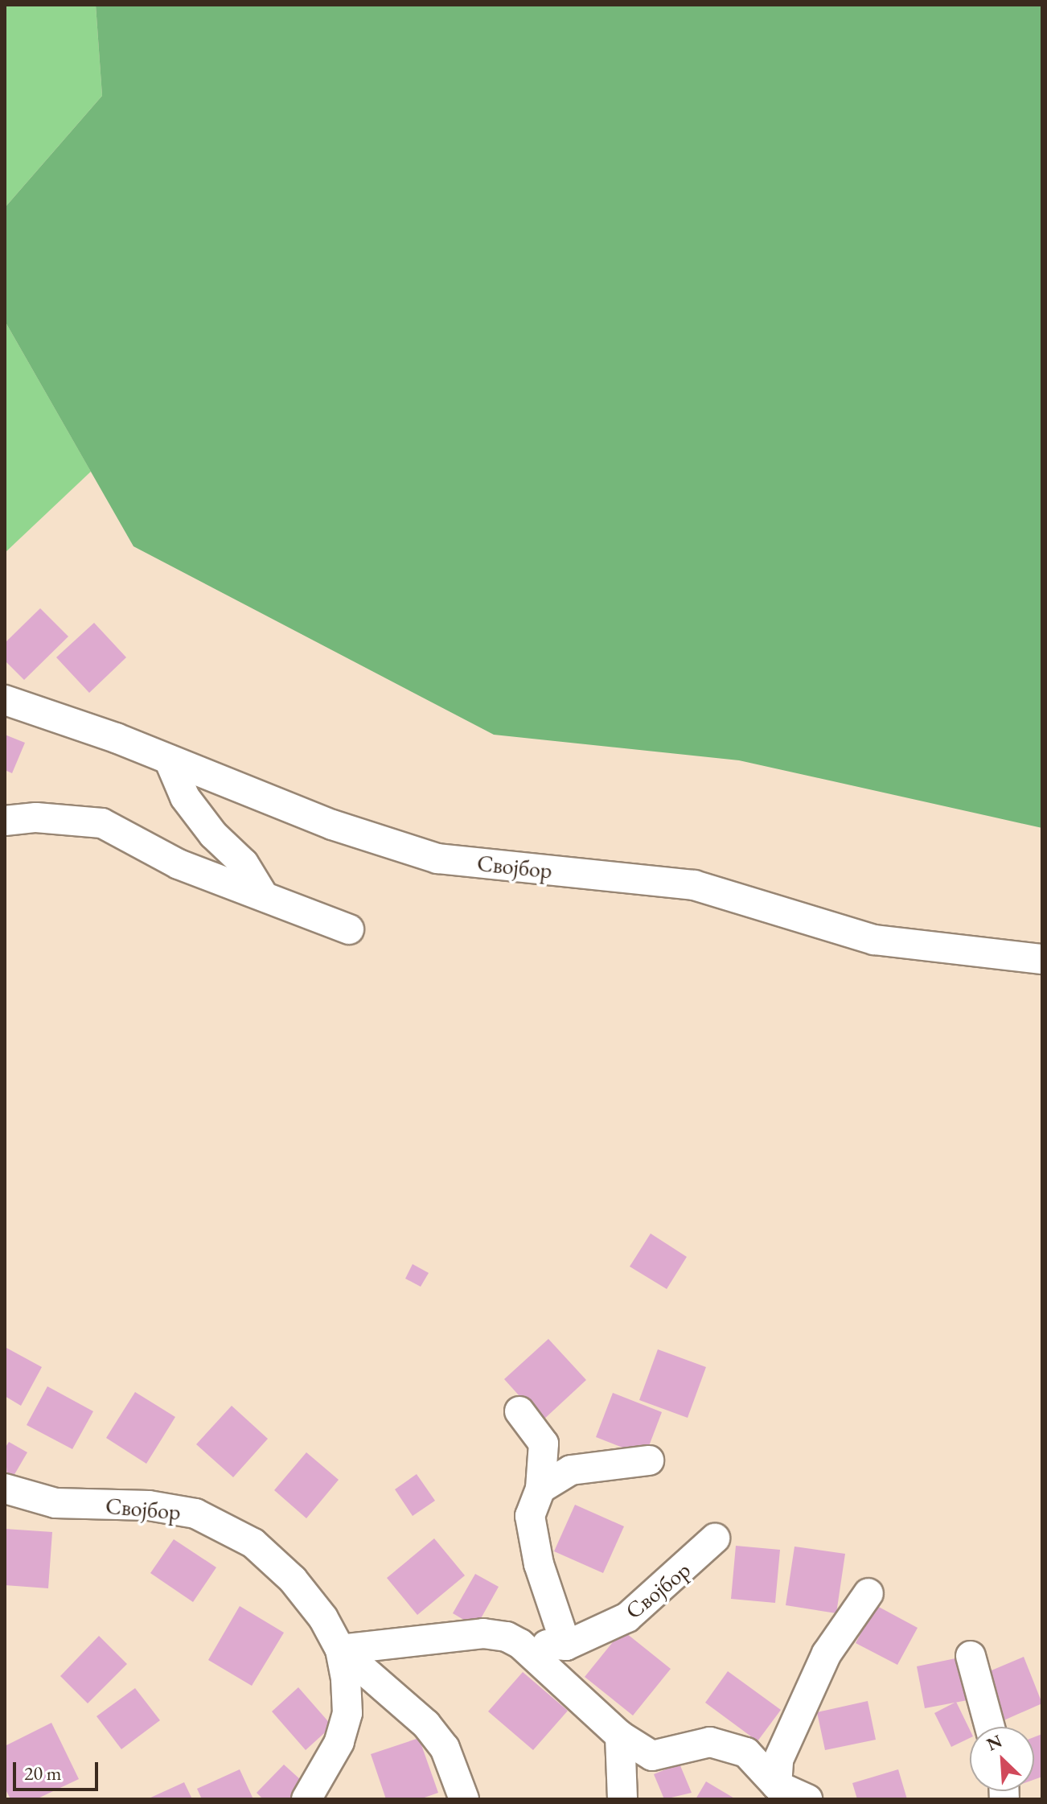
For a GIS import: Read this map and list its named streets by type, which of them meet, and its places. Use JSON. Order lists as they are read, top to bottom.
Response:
{
  "streets": {
    "street": ["Својбор"]
  },
  "scale_bar": "20 m",
  "north": "top left"
}
